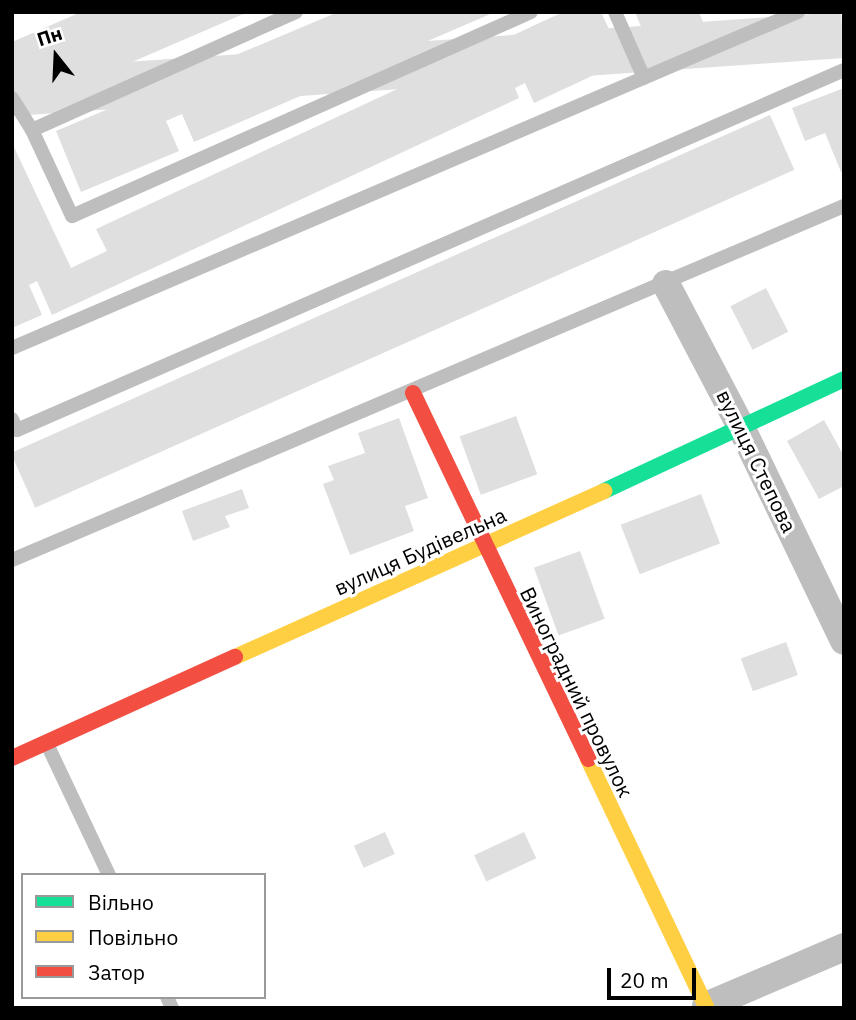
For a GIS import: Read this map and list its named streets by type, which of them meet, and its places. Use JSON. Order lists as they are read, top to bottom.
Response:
{
  "streets": {
    "street": ["вулиця Степова", "вулиця Будівельна", "Виноградний провулок"]
  },
  "crossings": [
    ["вулиця Степова", "вулиця Будівельна"],
    ["вулиця Будівельна", "Виноградний провулок"]
  ],
  "legend": ["Вільно", "Повільно", "Затор"],
  "scale_bar": "20 m",
  "north": "top"
}
